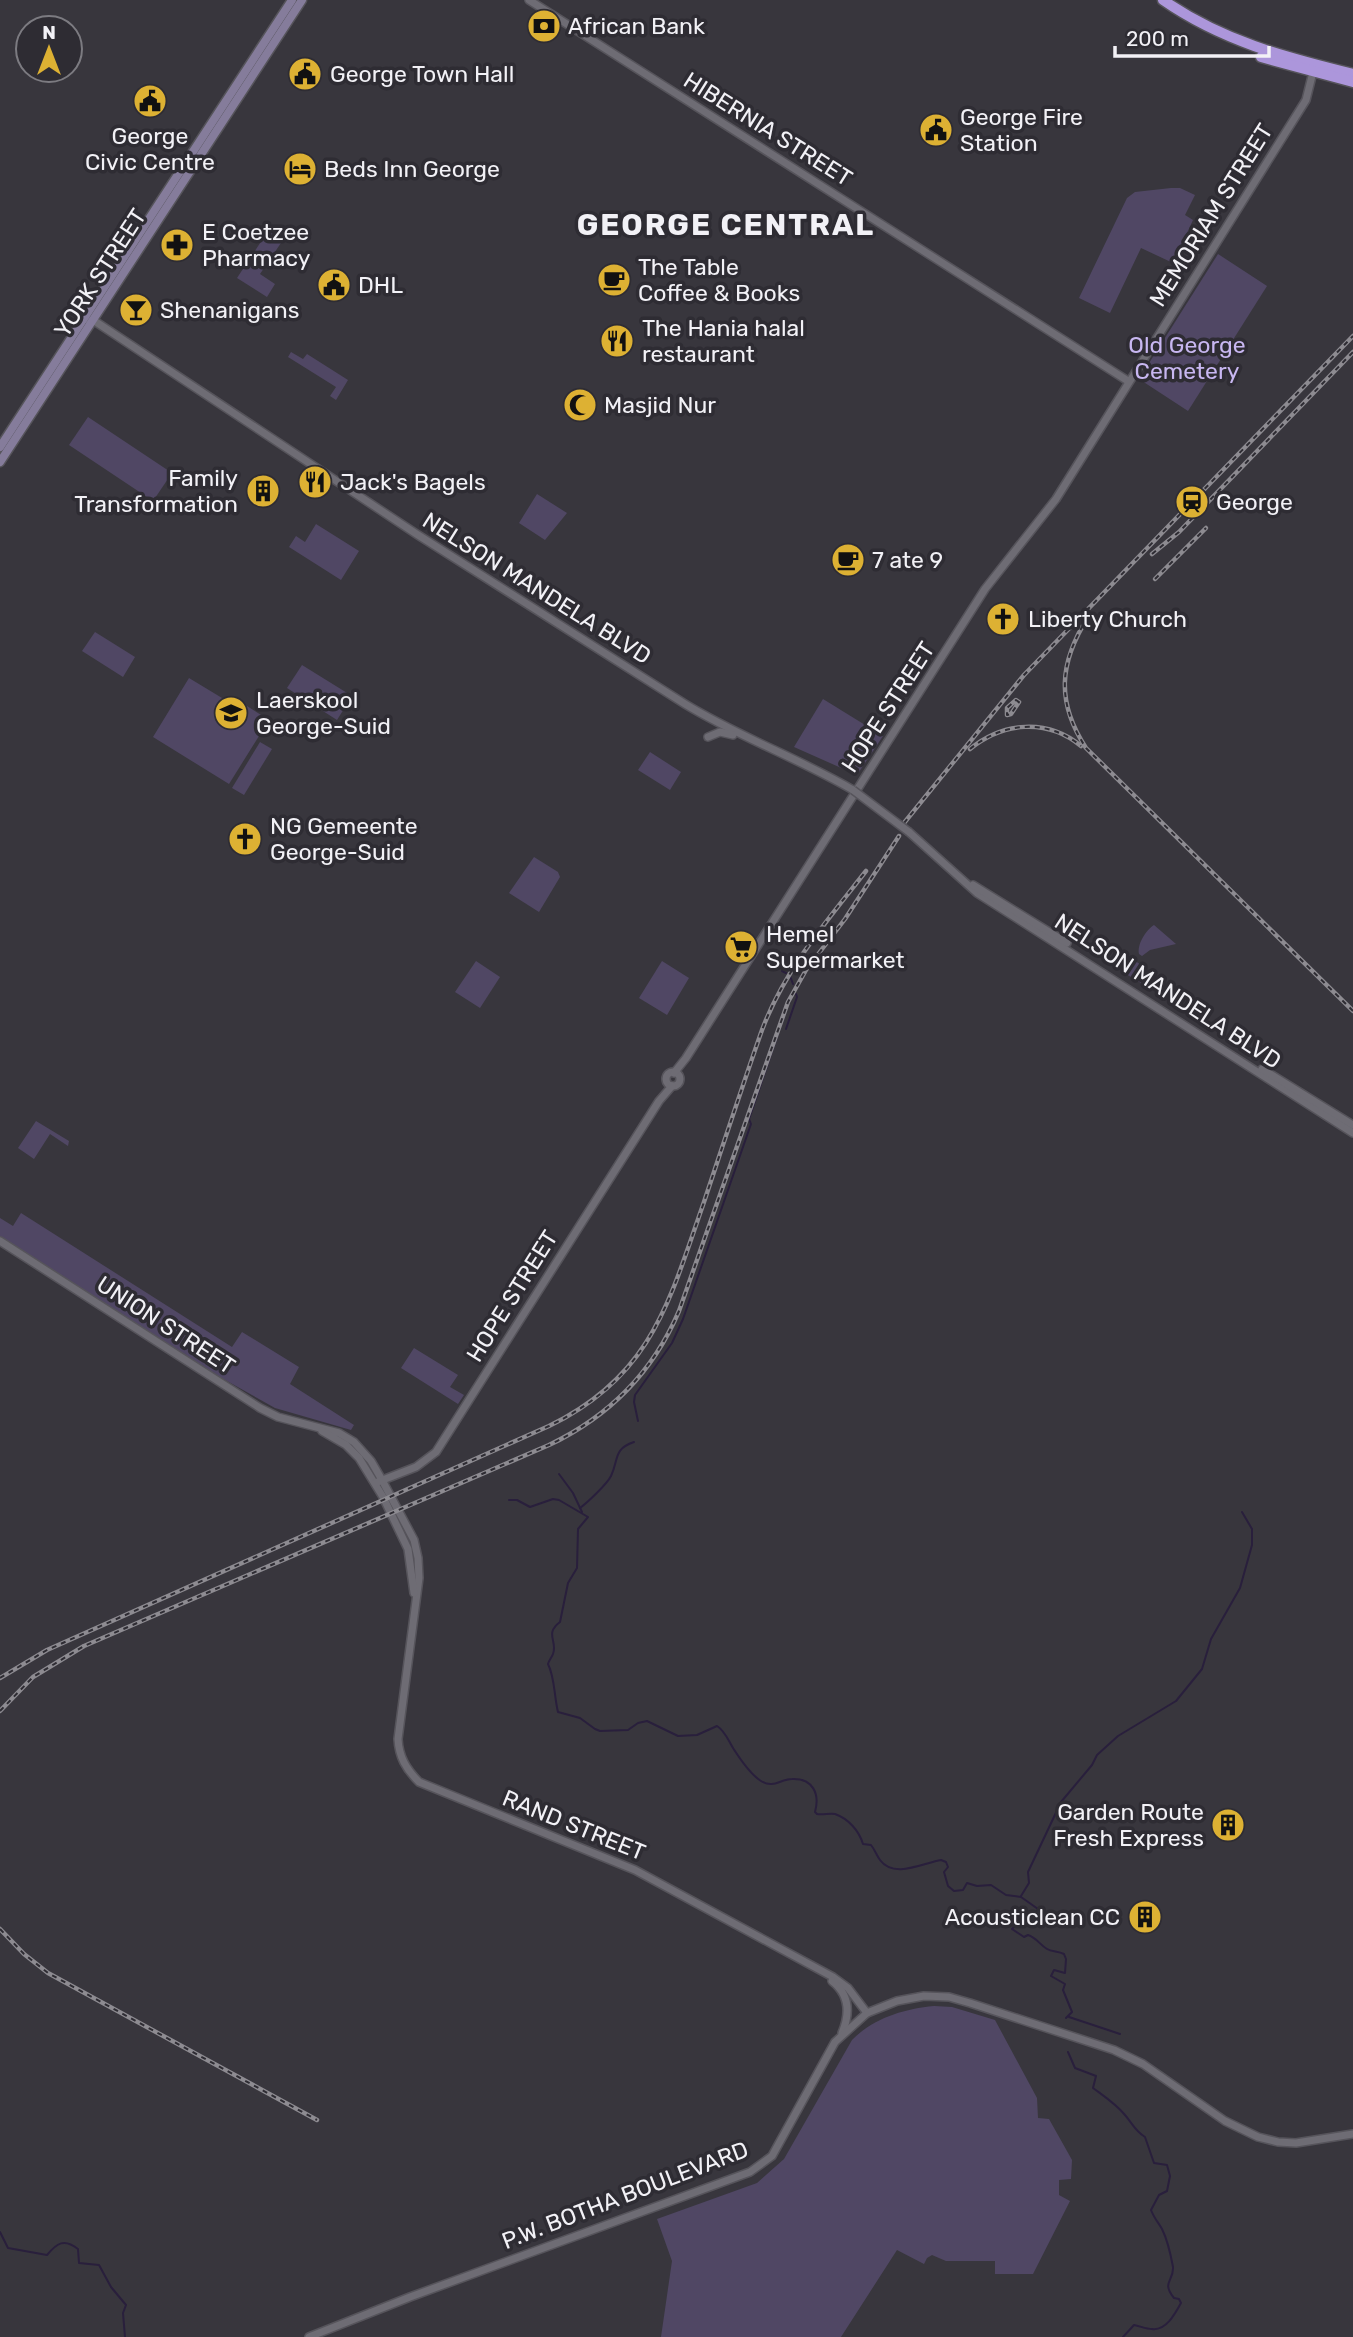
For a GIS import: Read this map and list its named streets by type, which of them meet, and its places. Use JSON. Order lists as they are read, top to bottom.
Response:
{
  "streets": {
    "main road": ["YORK STREET"],
    "street": [
      "HIBERNIA STREET",
      "MEMORIAM STREET",
      "NELSON MANDELA BLVD",
      "HOPE STREET",
      "UNION STREET",
      "RAND STREET",
      "P.W. BOTHA BOULEVARD"
    ]
  },
  "crossings": [
    ["HIBERNIA STREET", "MEMORIAM STREET"],
    ["HIBERNIA STREET", "HOPE STREET"],
    ["MEMORIAM STREET", "HOPE STREET"],
    ["YORK STREET", "NELSON MANDELA BLVD"],
    ["HOPE STREET", "UNION STREET"],
    ["UNION STREET", "RAND STREET"],
    ["RAND STREET", "P.W. BOTHA BOULEVARD"]
  ],
  "districts": ["GEORGE CENTRAL"],
  "parks": ["Old George Cemetery"],
  "places": {
    "bank": ["African Bank"],
    "public building": [
      "George Town Hall",
      "George Civic Centre",
      "George Fire Station",
      "DHL"
    ],
    "hotel": ["Beds Inn George"],
    "pharmacy": ["E Coetzee Pharmacy"],
    "cafe": ["The Table Coffee & Books", "7 ate 9"],
    "bar": ["Shenanigans"],
    "restaurant": ["The Hania halal restaurant", "Jack's Bagels"],
    "mosque": ["Masjid Nur"],
    "building": ["Family Transformation", "Garden Route Fresh Express", "Acousticlean CC"],
    "station": ["George"],
    "church": ["Liberty Church", "NG Gemeente George-Suid"],
    "school or university": ["Laerskool George-Suid"],
    "supermarket": ["Hemel Supermarket"]
  },
  "scale_bar": "200 m",
  "north": "top"
}
